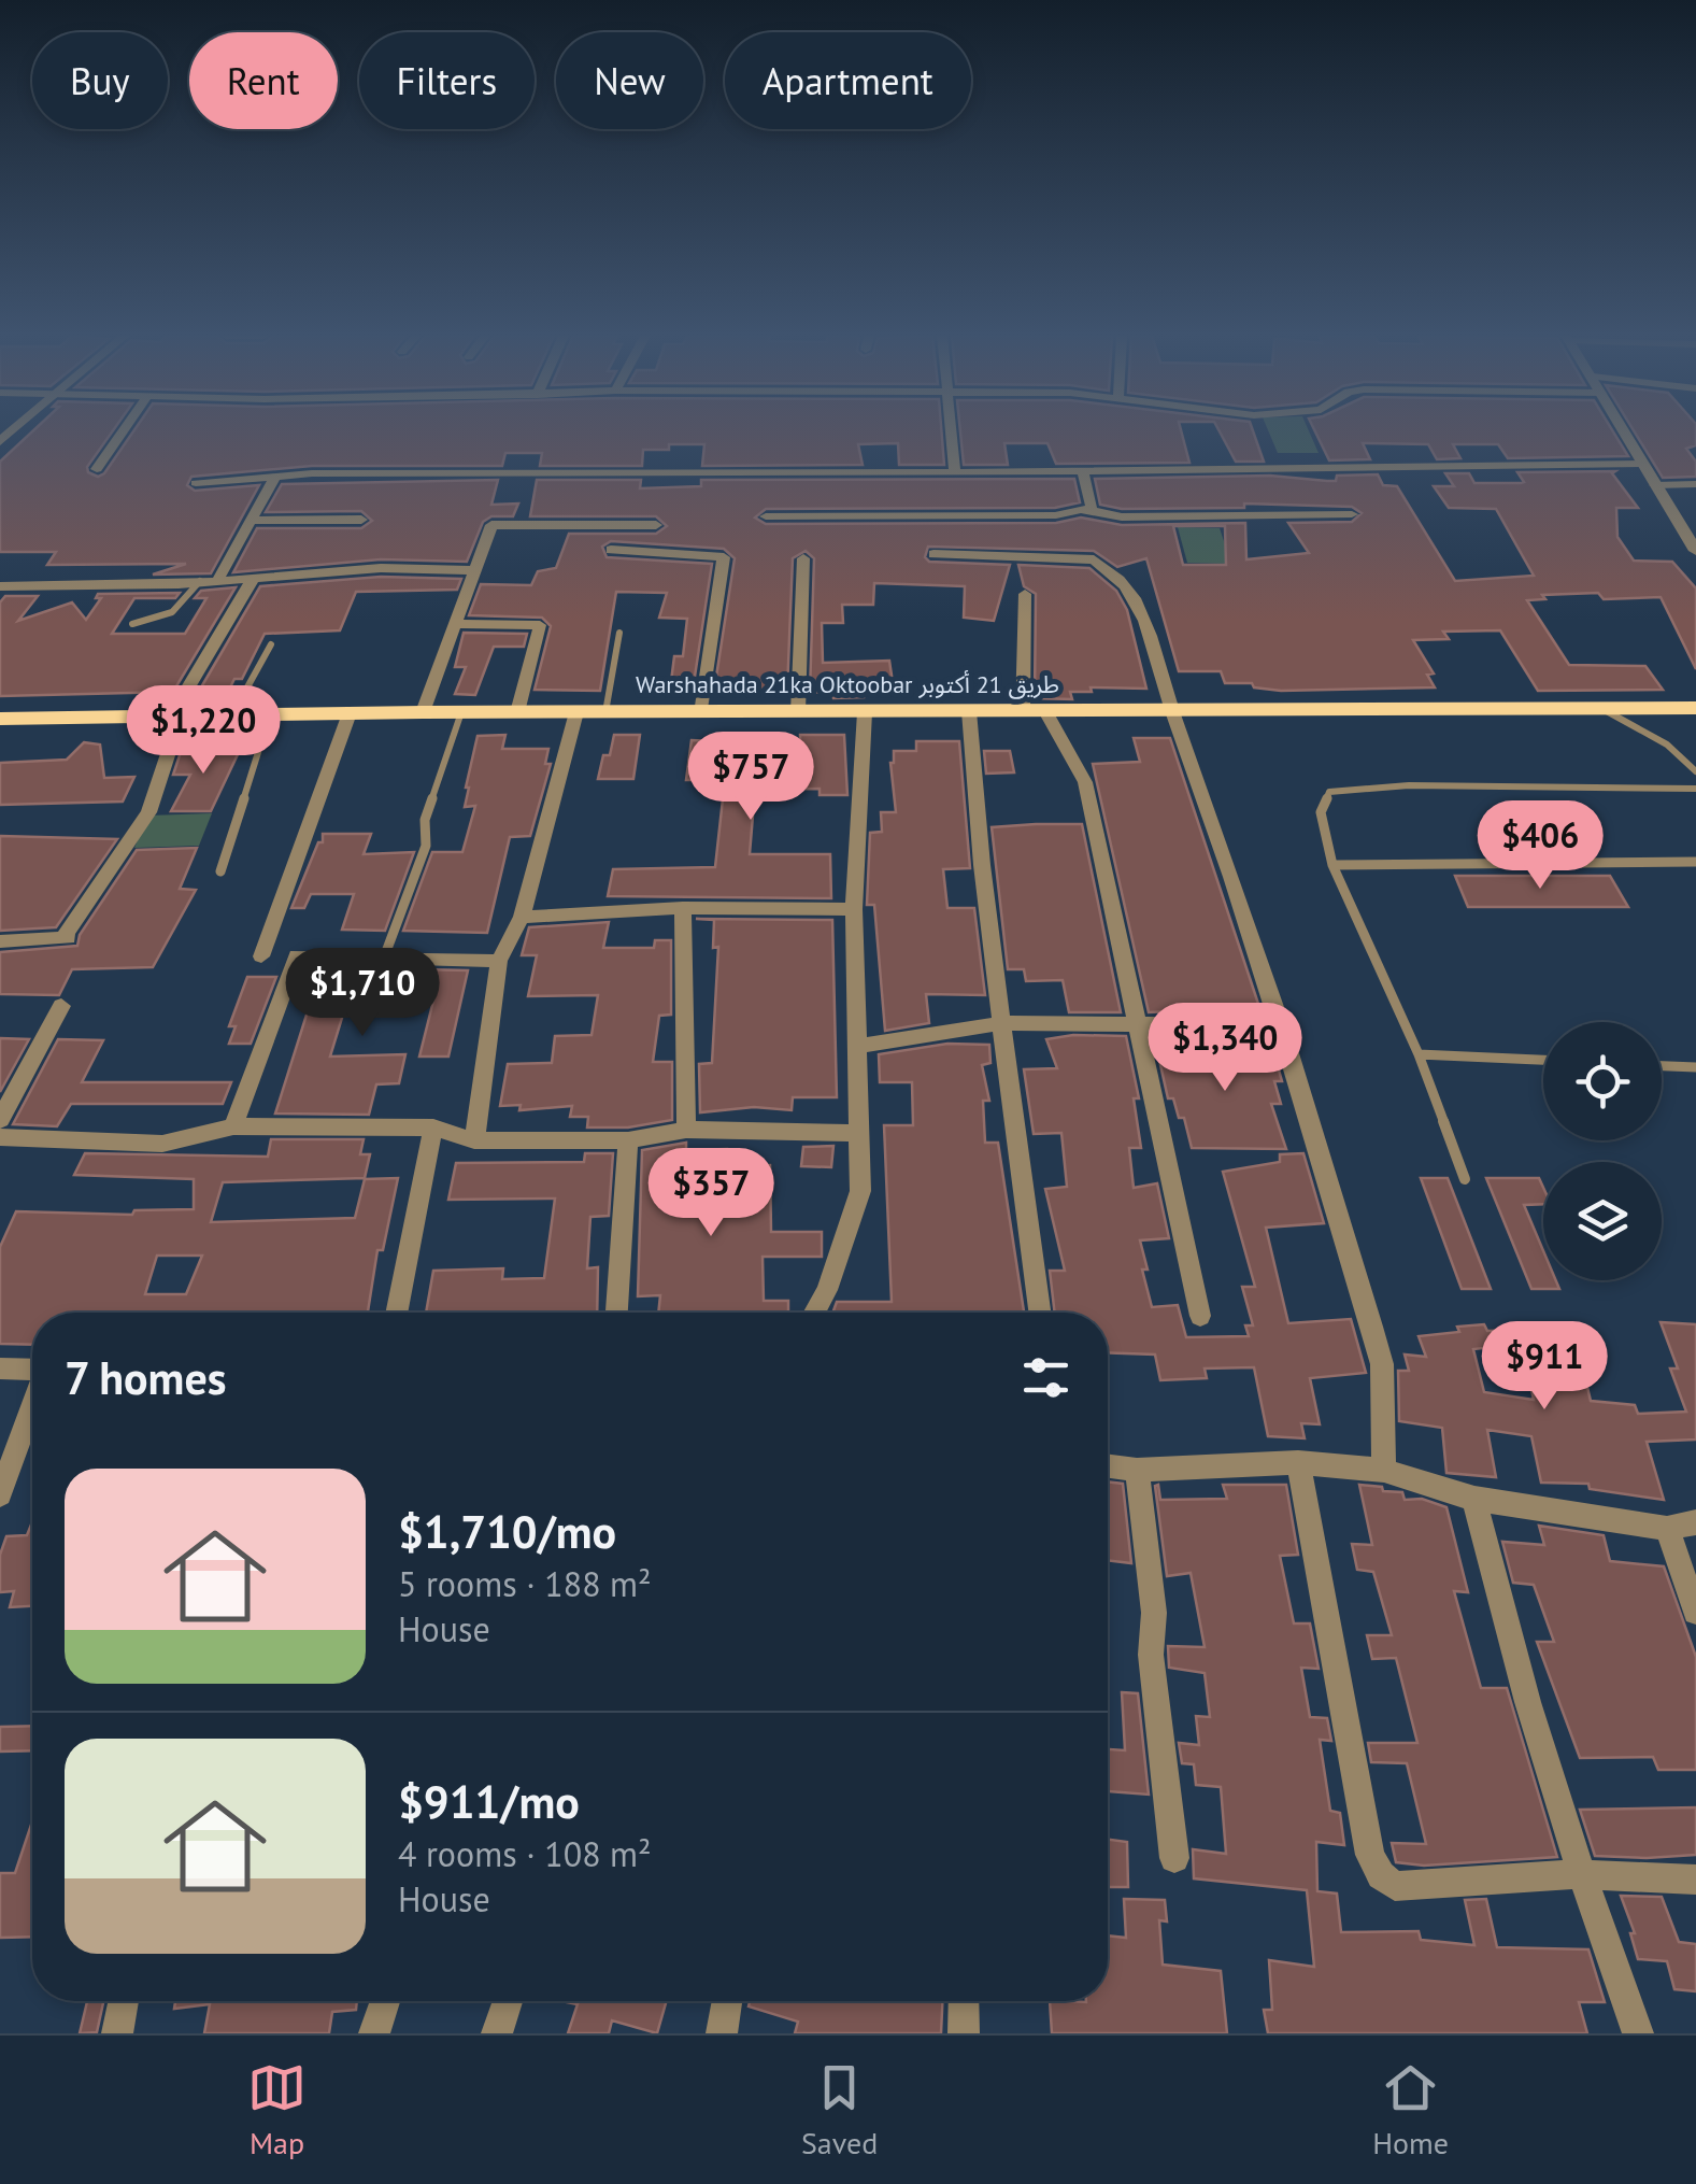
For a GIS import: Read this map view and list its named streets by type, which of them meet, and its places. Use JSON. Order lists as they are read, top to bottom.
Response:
{
  "streets": {
    "main road": ["Warshahada 21ka Oktoobar طريق 21 أكتوبر"]
  },
  "page": {
    "chip": [
      "Buy",
      "Rent",
      "Filters",
      "New",
      "Apartment"
    ],
    "price": [
      "$1,220",
      "$757",
      "$406",
      "$1,710",
      "$1,340",
      "$357",
      "$911"
    ],
    "heading": "7 homes",
    "list": [
      {
        "name": "$1,710/mo",
        "note": "5 rooms · 188 m² · House"
      },
      {
        "name": "$911/mo",
        "note": "4 rooms · 108 m² · House"
      }
    ],
    "tabs": ["Map", "Saved", "Home"]
  }
}
